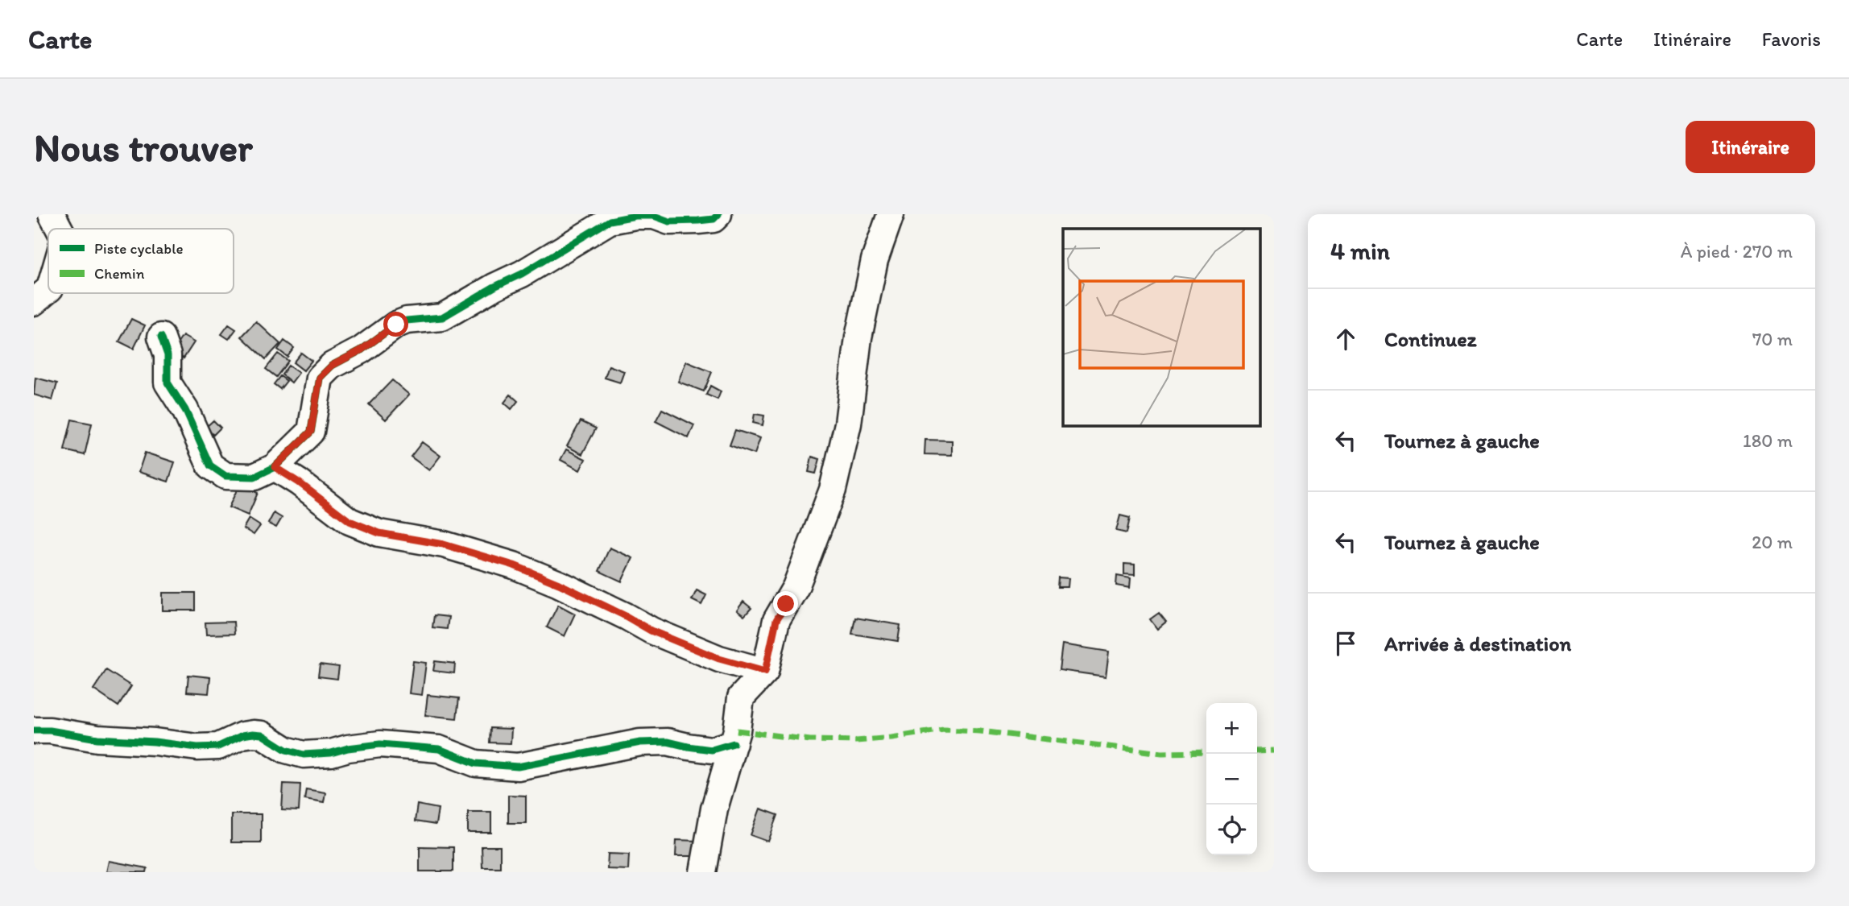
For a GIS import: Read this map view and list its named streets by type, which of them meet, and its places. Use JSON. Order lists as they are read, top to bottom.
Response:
{
  "legend": ["Piste cyclable", "Chemin"],
  "page": {
    "header": "Carte",
    "nav": ["Carte", "Itinéraire", "Favoris"],
    "buttons": "Itinéraire",
    "title": "Nous trouver",
    "heading": ["4 min", "À pied · 270 m"],
    "list": [
      ["Continuez", "70 m"],
      ["Tournez à gauche", "180 m"],
      ["Tournez à gauche", "20 m"],
      "Arrivée à destination"
    ],
    "map_buttons": ["+", "−"]
  }
}
